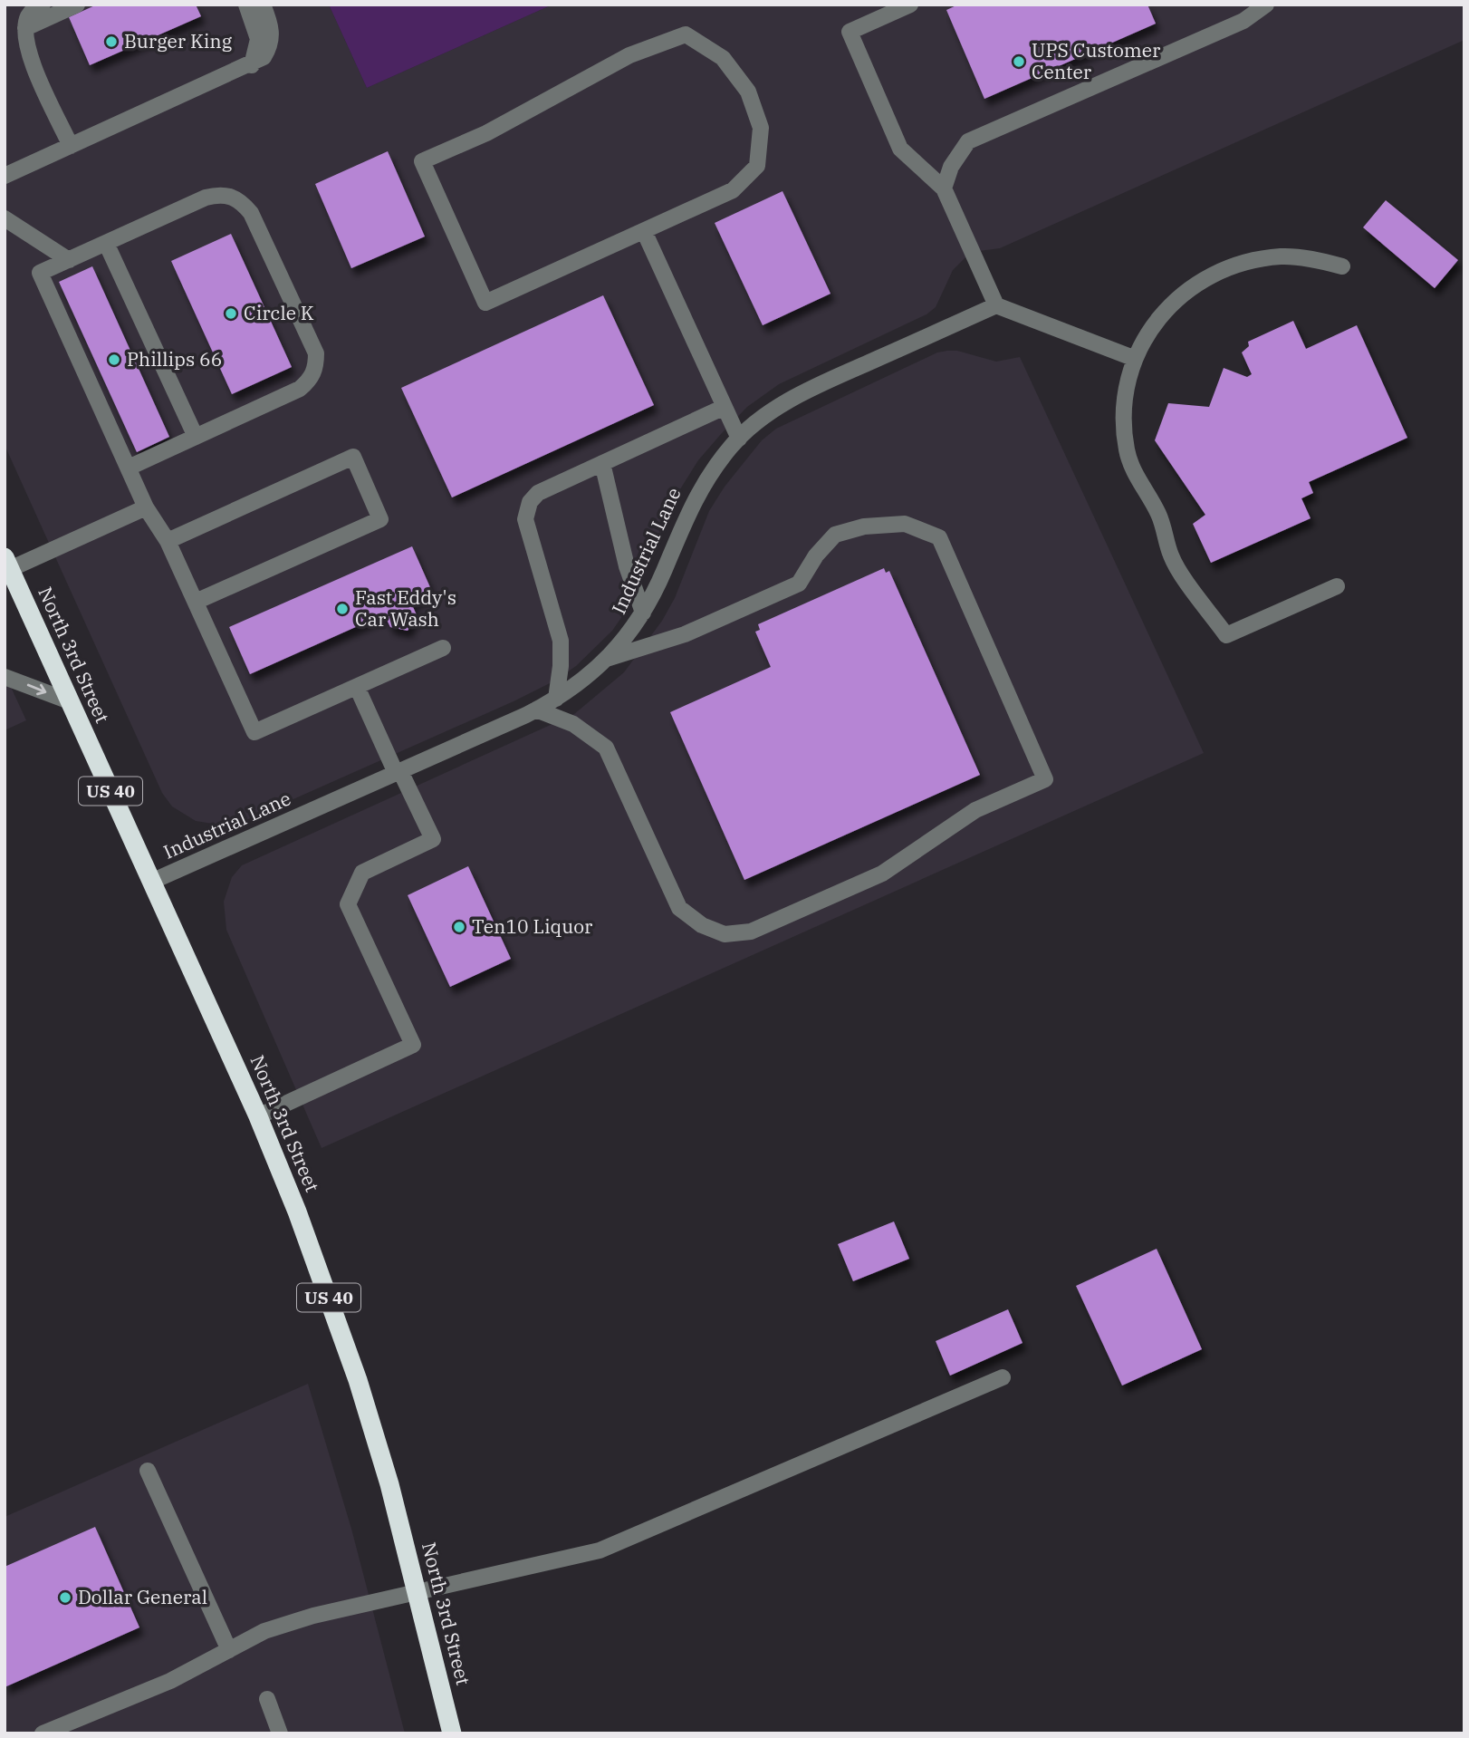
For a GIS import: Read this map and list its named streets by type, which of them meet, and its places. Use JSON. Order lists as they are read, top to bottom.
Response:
{
  "streets": {
    "highway": ["North 3rd Street", "US 40"],
    "street": ["Industrial Lane"]
  },
  "crossings": [
    ["Industrial Lane", "North 3rd Street"]
  ],
  "places": [
    "Burger King",
    "UPS Customer Center",
    "Circle K",
    "Phillips 66",
    "Fast Eddy's Car Wash",
    "Ten10 Liquor",
    "Dollar General"
  ]
}
